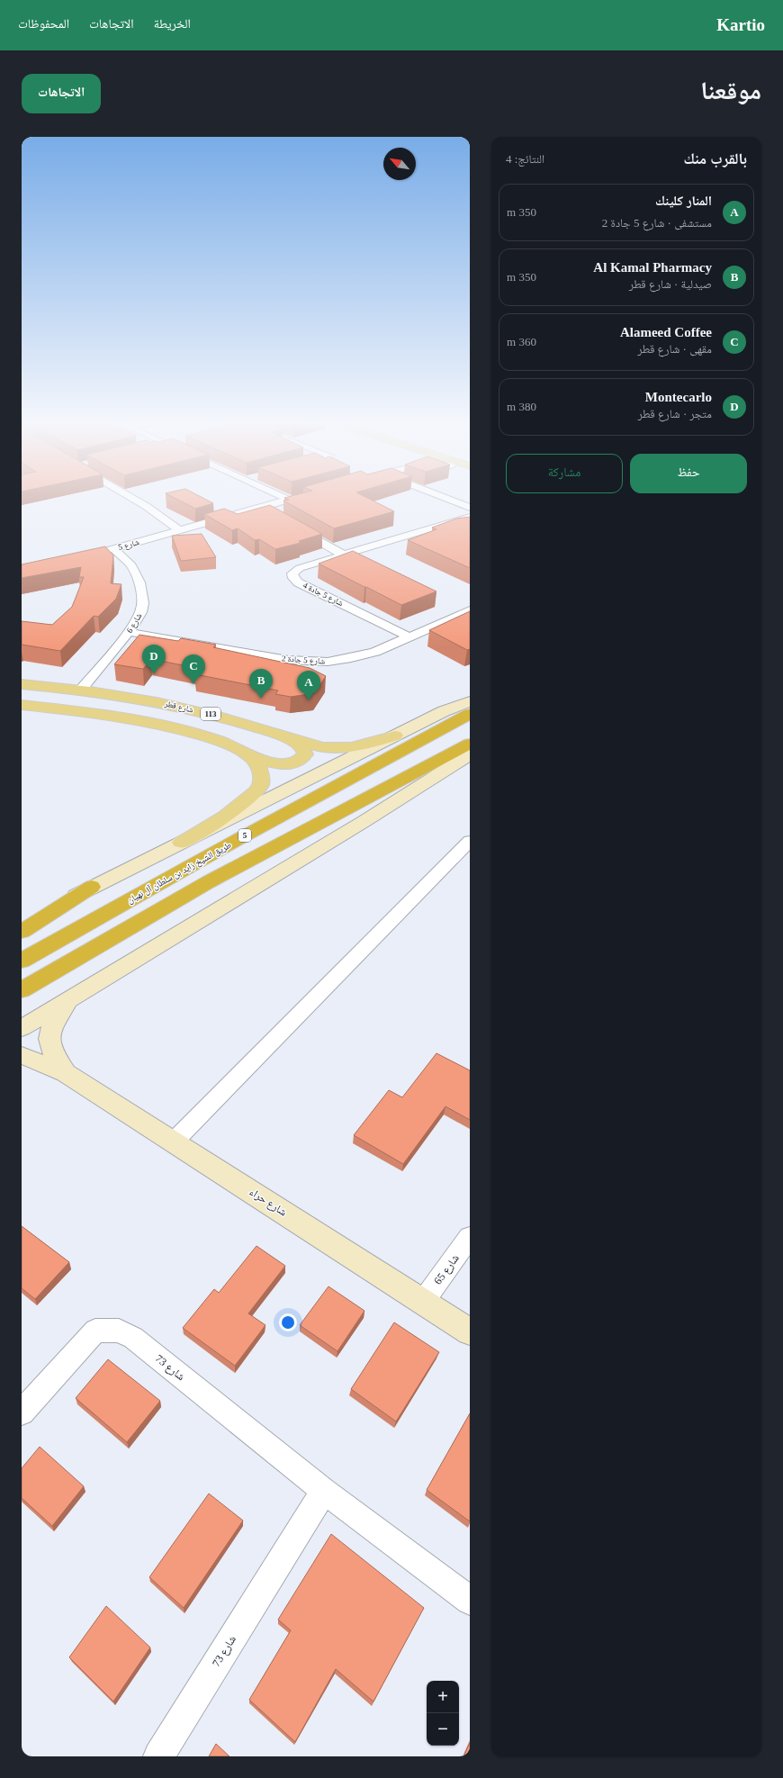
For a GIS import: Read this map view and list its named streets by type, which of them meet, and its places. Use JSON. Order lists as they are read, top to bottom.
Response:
{
  "streets": {
    "highway": ["5", "طريق الشيخ زايد بن سلطان آل نهيان"],
    "main road": ["شارع قطر", "113", "شارع حراء"],
    "street": [
      "شارع 5",
      "شارع 5 جادة 4",
      "شارع 6",
      "شارع 5 جادة 2",
      "شارع 65",
      "شارع 73"
    ]
  },
  "crossings": [
    ["شارع 5", "شارع 6"],
    ["شارع 5 جادة 4", "شارع 5 جادة 2"],
    ["شارع 6", "شارع 5 جادة 2"],
    ["شارع 6", "شارع قطر"],
    ["شارع حراء", "شارع 65"]
  ],
  "north": "top left",
  "page": {
    "header": "Kartio",
    "nav": ["الخريطة", "الاتجاهات", "المحفوظات"],
    "title": "موقعنا",
    "buttons": [
      "الاتجاهات",
      ["حفظ", "مشاركة"]
    ],
    "heading": ["بالقرب منك", "النتائج: 4"],
    "list": [
      {
        "mark": "A",
        "name": "المنار كلينك",
        "note": "مستشفى · شارع 5 جادة 2",
        "value": "350 m"
      },
      {
        "mark": "B",
        "name": "Al Kamal Pharmacy",
        "note": "صيدلية · شارع قطر",
        "value": "350 m"
      },
      {
        "mark": "C",
        "name": "Alameed Coffee",
        "note": "مقهى · شارع قطر",
        "value": "360 m"
      },
      {
        "mark": "D",
        "name": "Montecarlo",
        "note": "متجر · شارع قطر",
        "value": "380 m"
      }
    ],
    "pins": [
      "D",
      "C",
      "B",
      "A"
    ],
    "map_buttons": ["+", "−"]
  }
}
